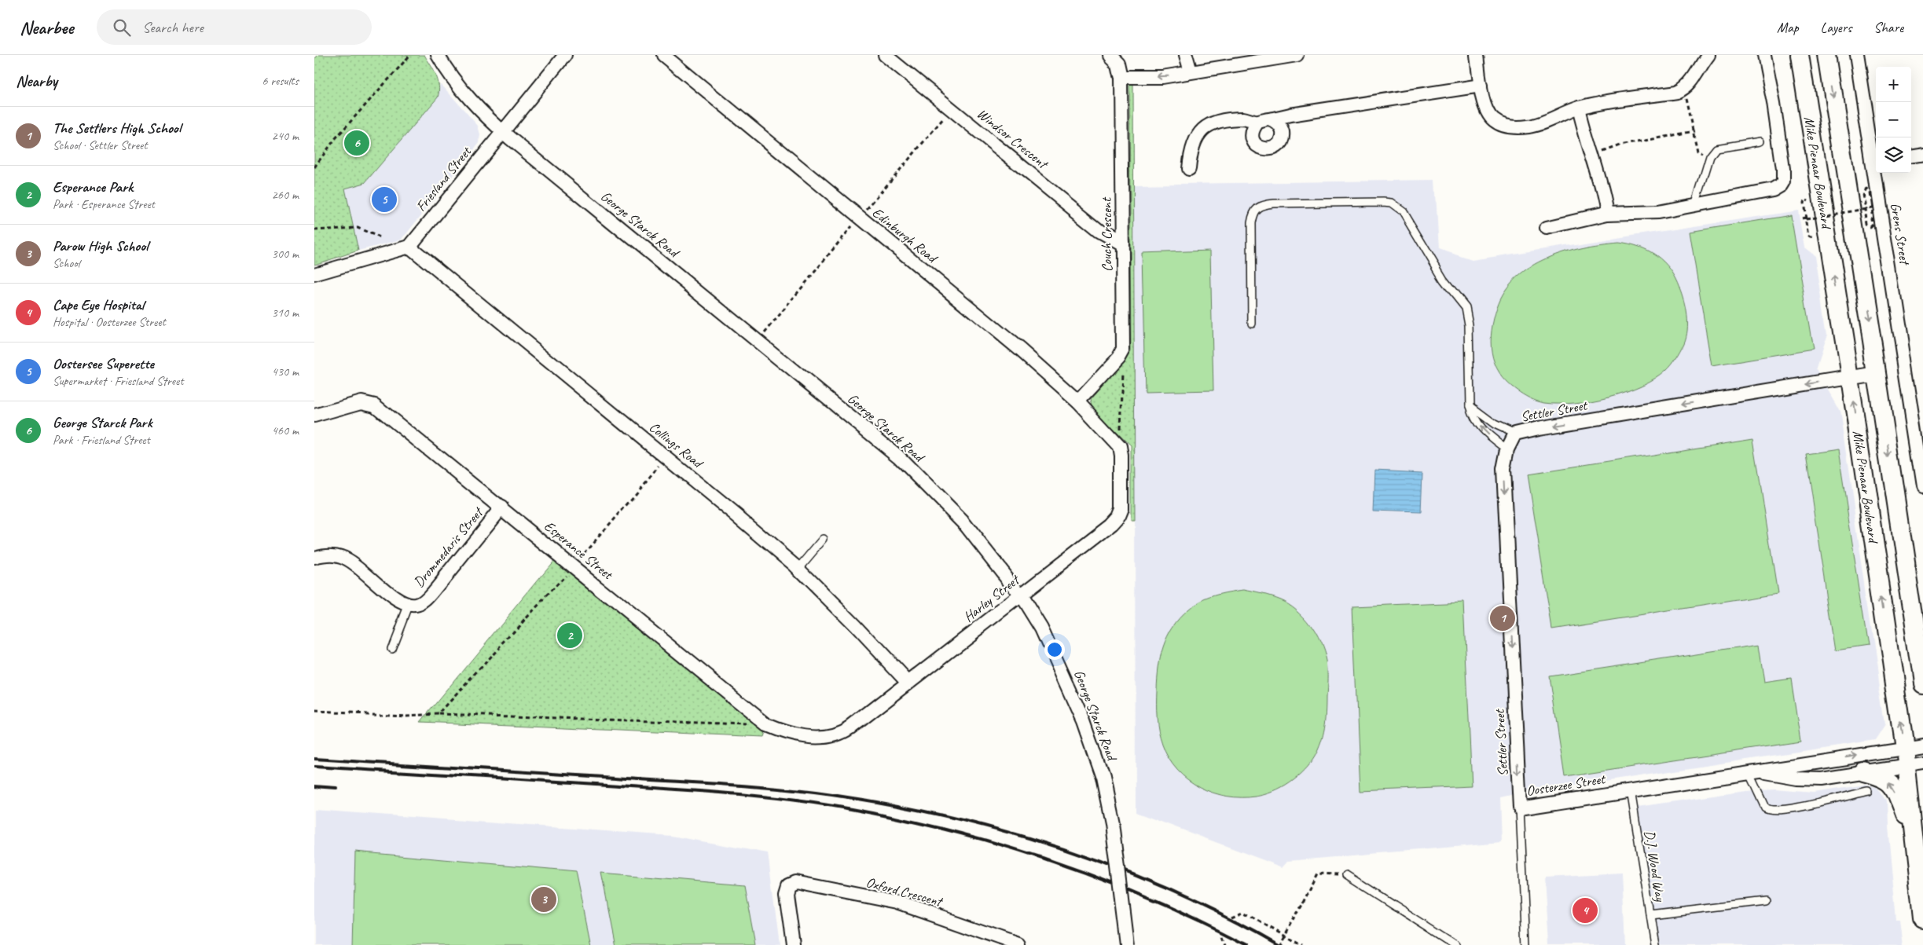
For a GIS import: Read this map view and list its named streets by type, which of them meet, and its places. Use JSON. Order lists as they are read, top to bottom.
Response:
{
  "streets": {
    "main road": ["Mike Pienaar Boulevard"],
    "street": [
      "Windsor Crescent",
      "Friesland Street",
      "George Starck Road",
      "Grens Street",
      "Edinburgh Road",
      "Couch Crescent",
      "Settler Street",
      "Collings Road",
      "Drommedaris Street",
      "Esperance Street",
      "Harley Street",
      "Oosterzee Street",
      "Oxford Crescent"
    ],
    "lane": ["D.J. Wood Way"]
  },
  "crossings": [
    ["Windsor Crescent", "Couch Crescent"],
    ["Mike Pienaar Boulevard", "Settler Street"],
    ["Mike Pienaar Boulevard", "Oosterzee Street"],
    ["Friesland Street", "George Starck Road"],
    ["Friesland Street", "Collings Road"],
    ["George Starck Road", "Harley Street"],
    ["Edinburgh Road", "Couch Crescent"],
    ["Edinburgh Road", "Harley Street"],
    ["Settler Street", "Oosterzee Street"],
    ["Collings Road", "Harley Street"],
    ["Drommedaris Street", "Esperance Street"],
    ["Esperance Street", "Harley Street"],
    ["Oosterzee Street", "D.J. Wood Way"]
  ],
  "page": {
    "header": "Nearbee",
    "search": "Search here",
    "nav": ["Map", "Layers", "Share"],
    "heading": ["Nearby", "6 results"],
    "map_buttons": ["+", "−"],
    "list": [
      {
        "mark": "1",
        "name": "The Settlers High School",
        "note": "School · Settler Street",
        "value": "240 m"
      },
      {
        "mark": "2",
        "name": "Esperance Park",
        "note": "Park · Esperance Street",
        "value": "260 m"
      },
      {
        "mark": "3",
        "name": "Parow High School",
        "note": "School",
        "value": "300 m"
      },
      {
        "mark": "4",
        "name": "Cape Eye Hospital",
        "note": "Hospital · Oosterzee Street",
        "value": "310 m"
      },
      {
        "mark": "5",
        "name": "Oostersee Superette",
        "note": "Supermarket · Friesland Street",
        "value": "430 m"
      },
      {
        "mark": "6",
        "name": "George Starck Park",
        "note": "Park · Friesland Street",
        "value": "460 m"
      }
    ],
    "pins": [
      "6",
      "5",
      "1",
      "2",
      "3",
      "4"
    ]
  }
}
